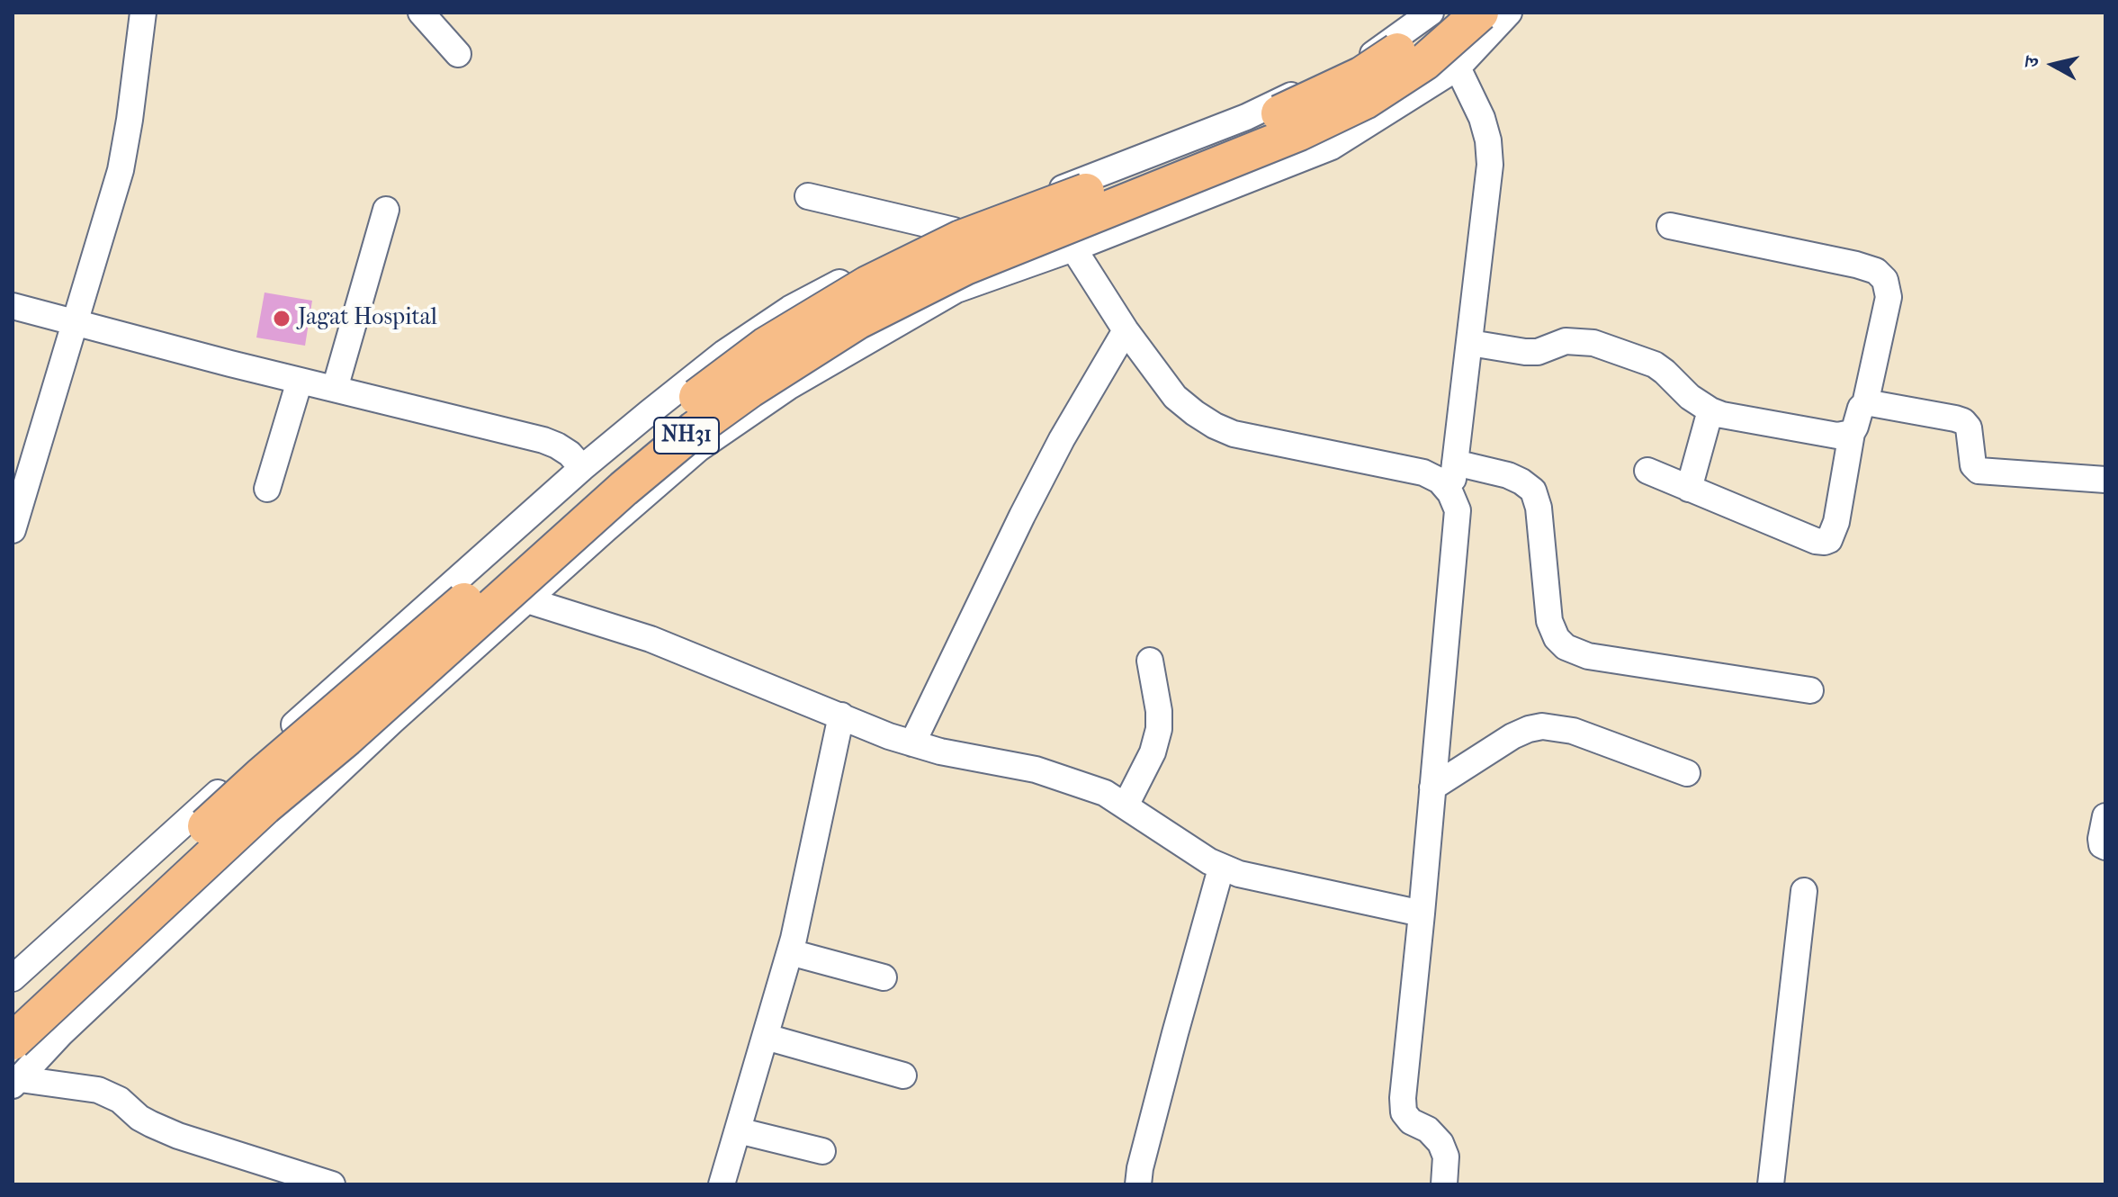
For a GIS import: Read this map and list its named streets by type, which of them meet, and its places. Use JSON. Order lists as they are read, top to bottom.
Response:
{
  "streets": {
    "highway": ["NH31"]
  },
  "places": ["Jagat Hospital"],
  "north": "left"
}
